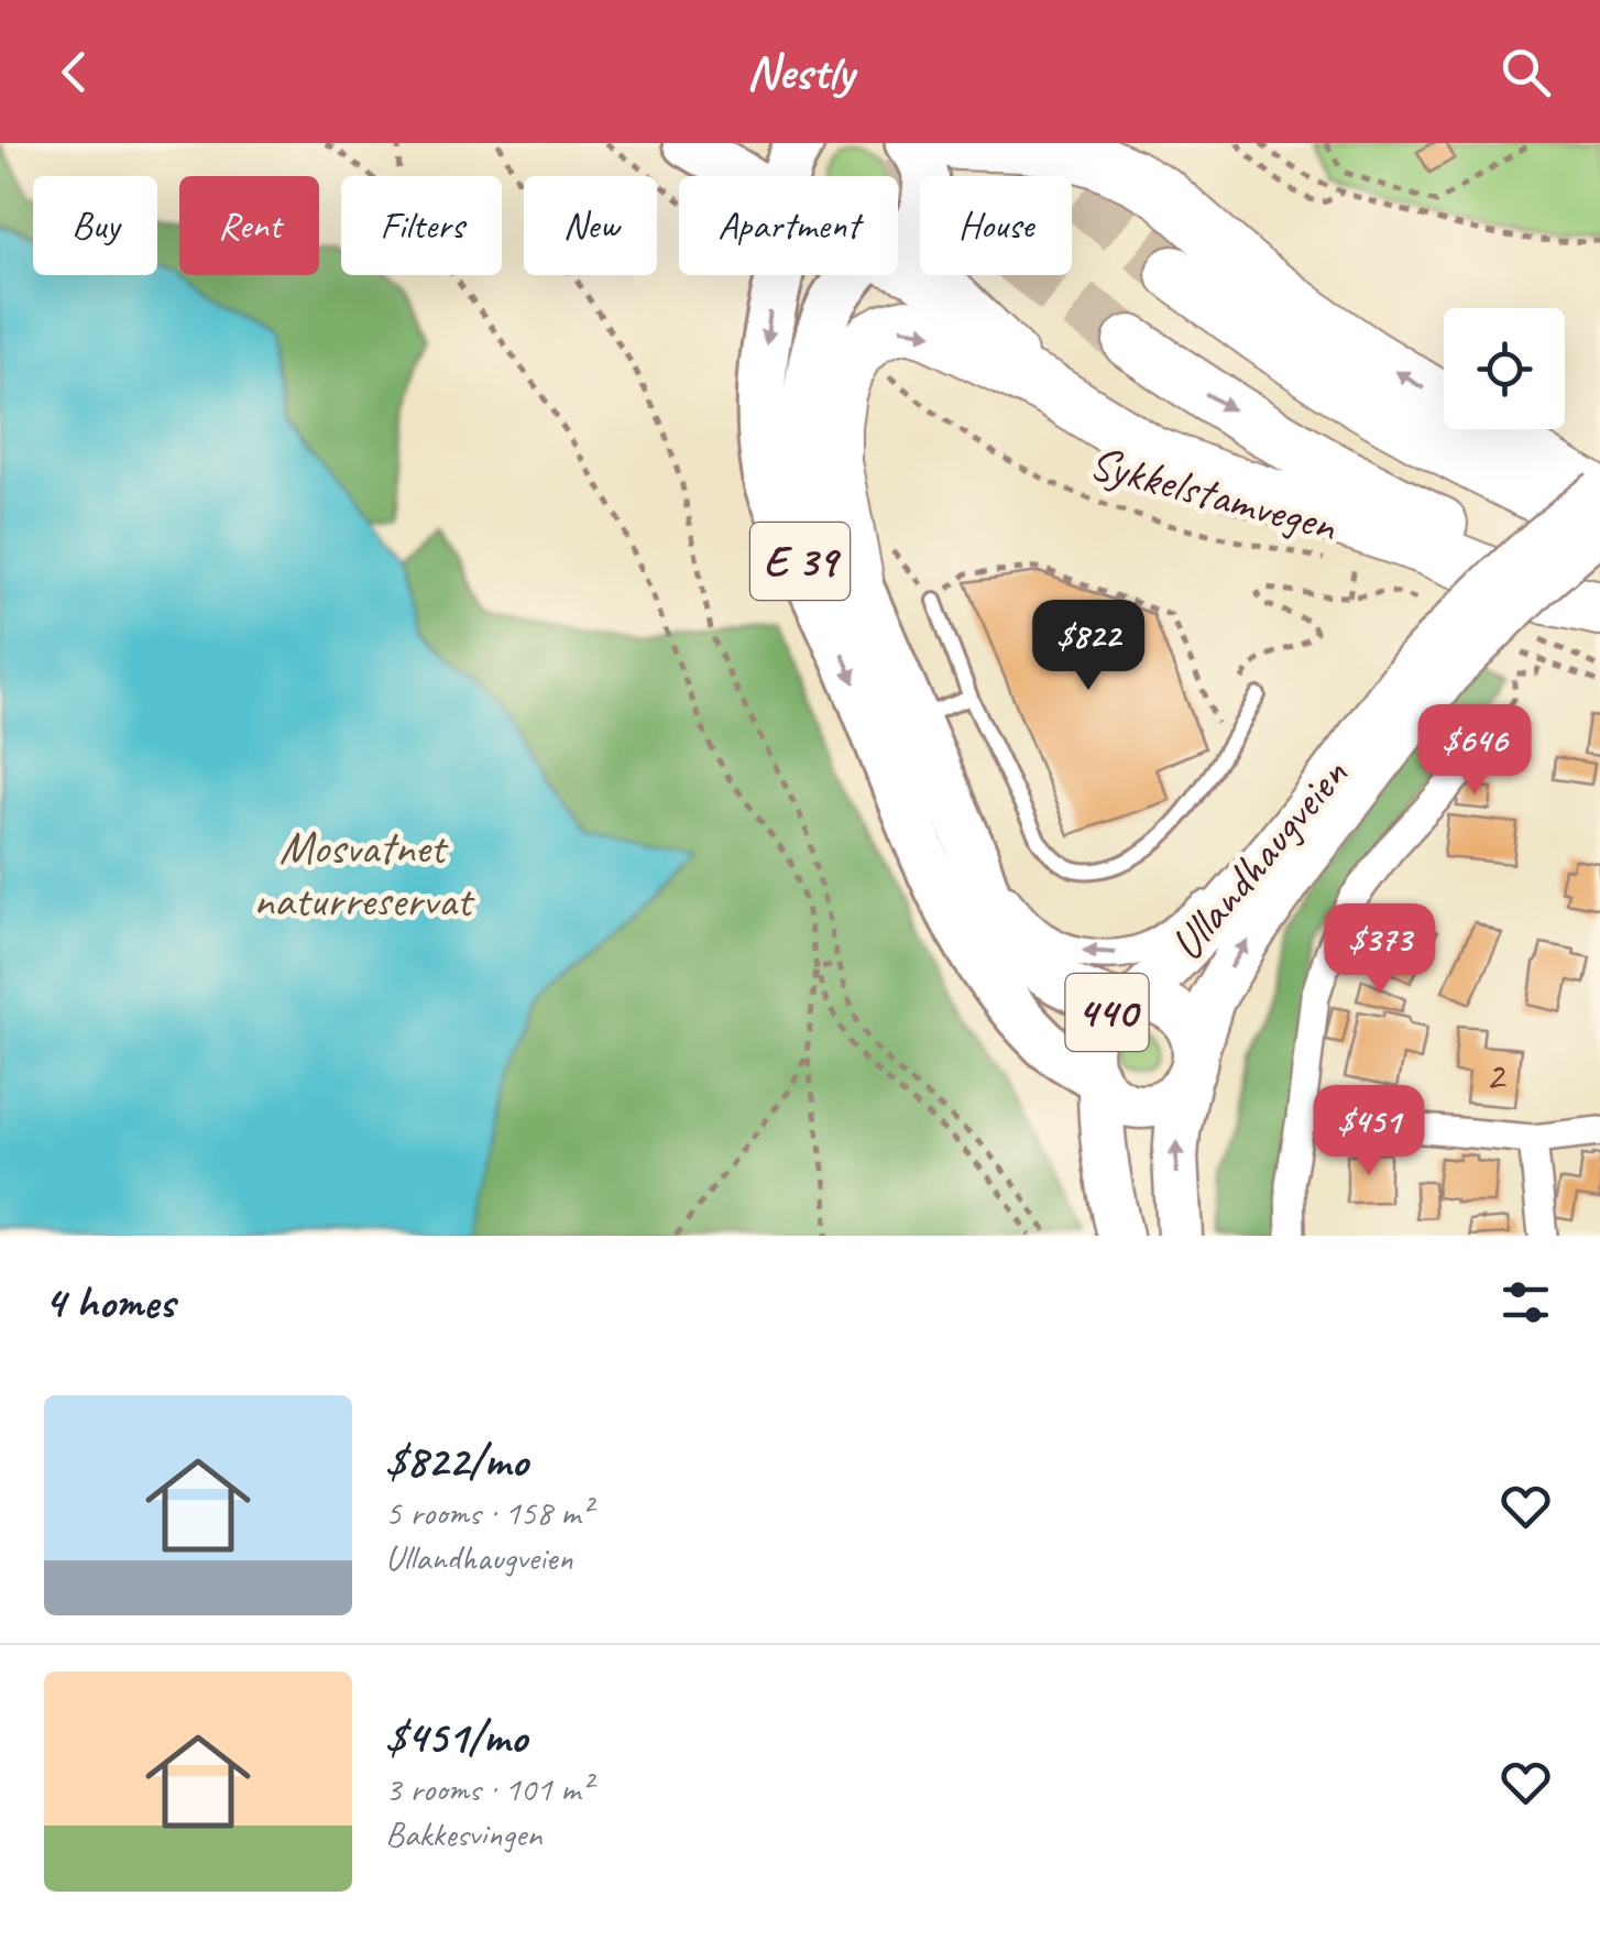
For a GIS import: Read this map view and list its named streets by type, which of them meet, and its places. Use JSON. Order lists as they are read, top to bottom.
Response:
{
  "streets": {
    "highway": ["E 39"],
    "main road": ["Ullandhaugveien", "440"],
    "path": ["Sykkelstamvegen"]
  },
  "crossings": [
    ["E 39", "Ullandhaugveien"],
    ["E 39", "440"],
    ["Ullandhaugveien", "440"]
  ],
  "parks": ["Mosvatnet naturreservat"],
  "house_numbers": ["2"],
  "page": {
    "header": "Nestly",
    "chip": [
      "Buy",
      "Rent",
      "Filters",
      "New",
      "Apartment",
      "House"
    ],
    "price": [
      "$822",
      "$646",
      "$373",
      "$451"
    ],
    "heading": "4 homes",
    "list": [
      {
        "name": "$822/mo",
        "note": "5 rooms · 158 m² · Ullandhaugveien"
      },
      {
        "name": "$451/mo",
        "note": "3 rooms · 101 m² · Bakkesvingen"
      }
    ]
  }
}
